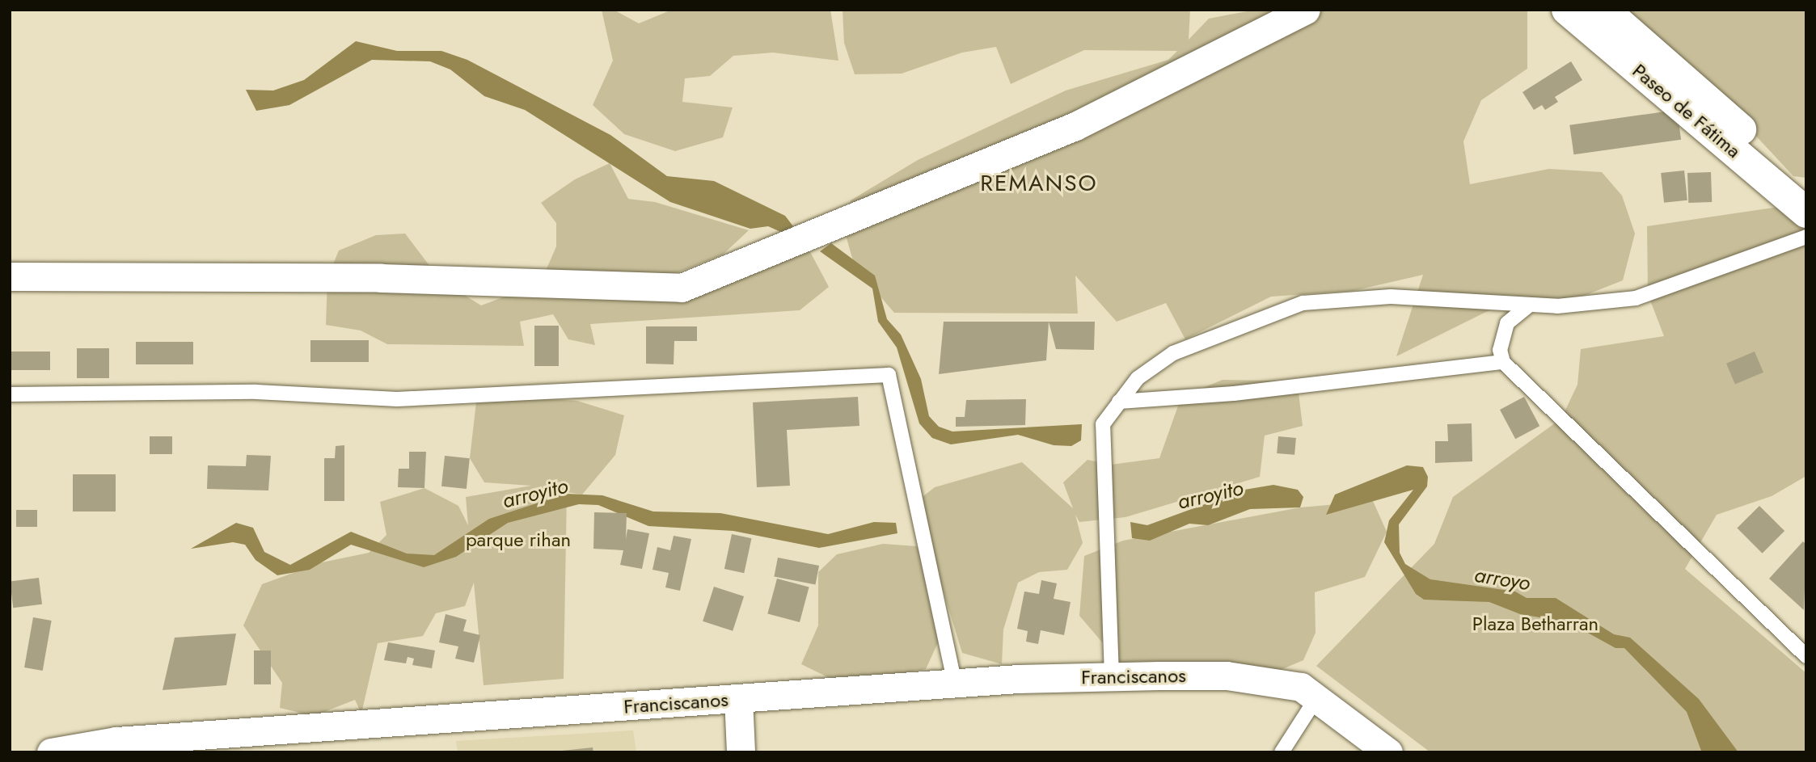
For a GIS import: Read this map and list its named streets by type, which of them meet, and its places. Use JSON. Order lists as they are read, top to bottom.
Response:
{
  "streets": {
    "street": ["Paseo de Fátima", "Franciscanos"]
  },
  "districts": ["REMANSO"],
  "water": ["arroyito", "arroyo"],
  "parks": ["parque rihan", "Plaza Betharran"]
}
